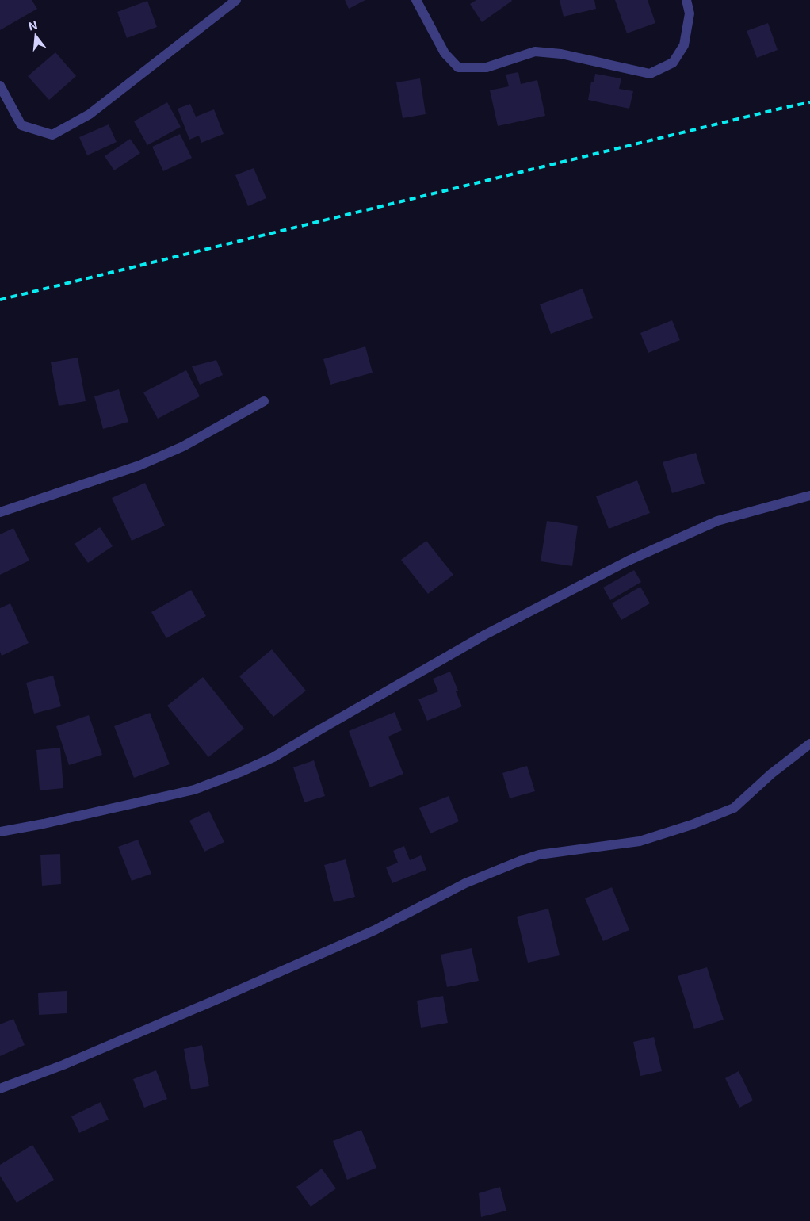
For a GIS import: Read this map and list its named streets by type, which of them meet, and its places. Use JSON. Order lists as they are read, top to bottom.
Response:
{
  "north": "top"
}
